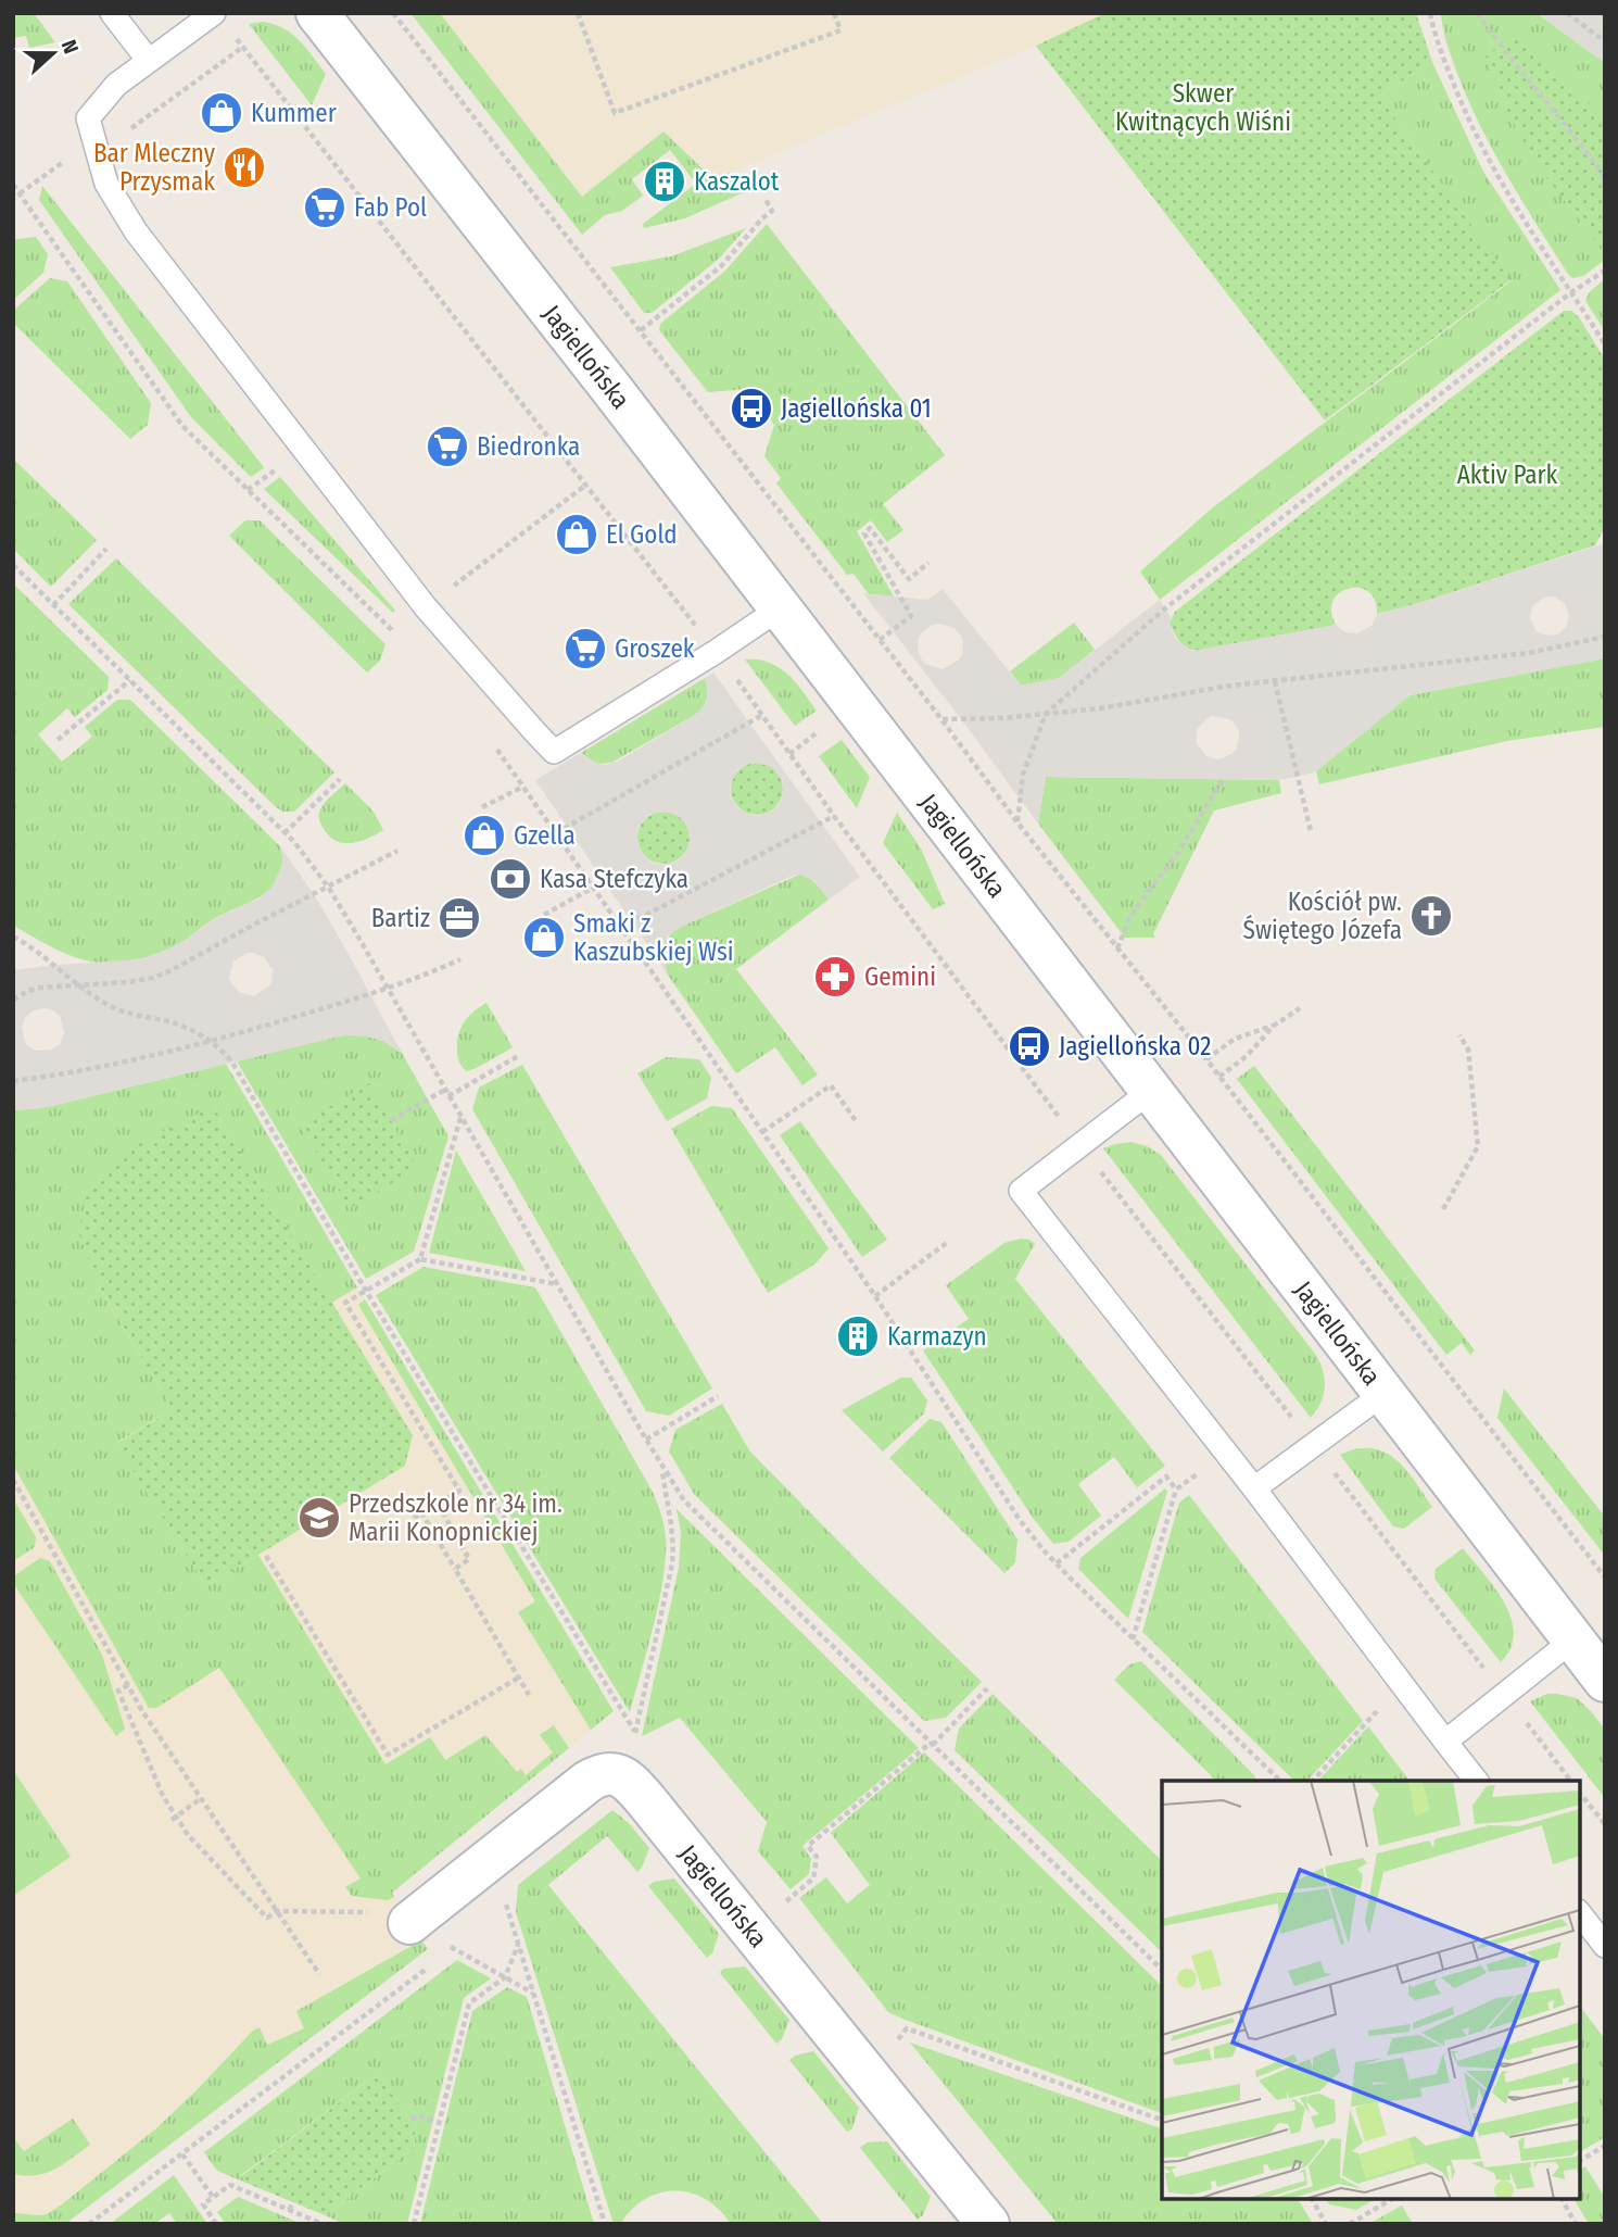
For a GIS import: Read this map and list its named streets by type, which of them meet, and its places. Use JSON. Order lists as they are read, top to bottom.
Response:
{
  "streets": {
    "street": ["Jagiellońska"]
  },
  "parks": ["Skwer Kwitnących Wiśni", "Aktiv Park"],
  "places": {
    "shop": [
      "Kummer",
      "El Gold",
      "Gzella",
      "Smaki z Kaszubskiej Wsi"
    ],
    "restaurant": ["Bar Mleczny Przysmak"],
    "building": ["Kaszalot", "Karmazyn"],
    "supermarket": ["Fab Pol", "Biedronka", "Groszek"],
    "bus stop": ["Jagiellońska 01", "Jagiellońska 02"],
    "bank": ["Kasa Stefczyka"],
    "church": ["Kościół pw. Świętego Józefa"],
    "office": ["Bartiz"],
    "pharmacy": ["Gemini"],
    "school or university": ["Przedszkole nr 34 im. Marii Konopnickiej"]
  },
  "north": "right"
}
